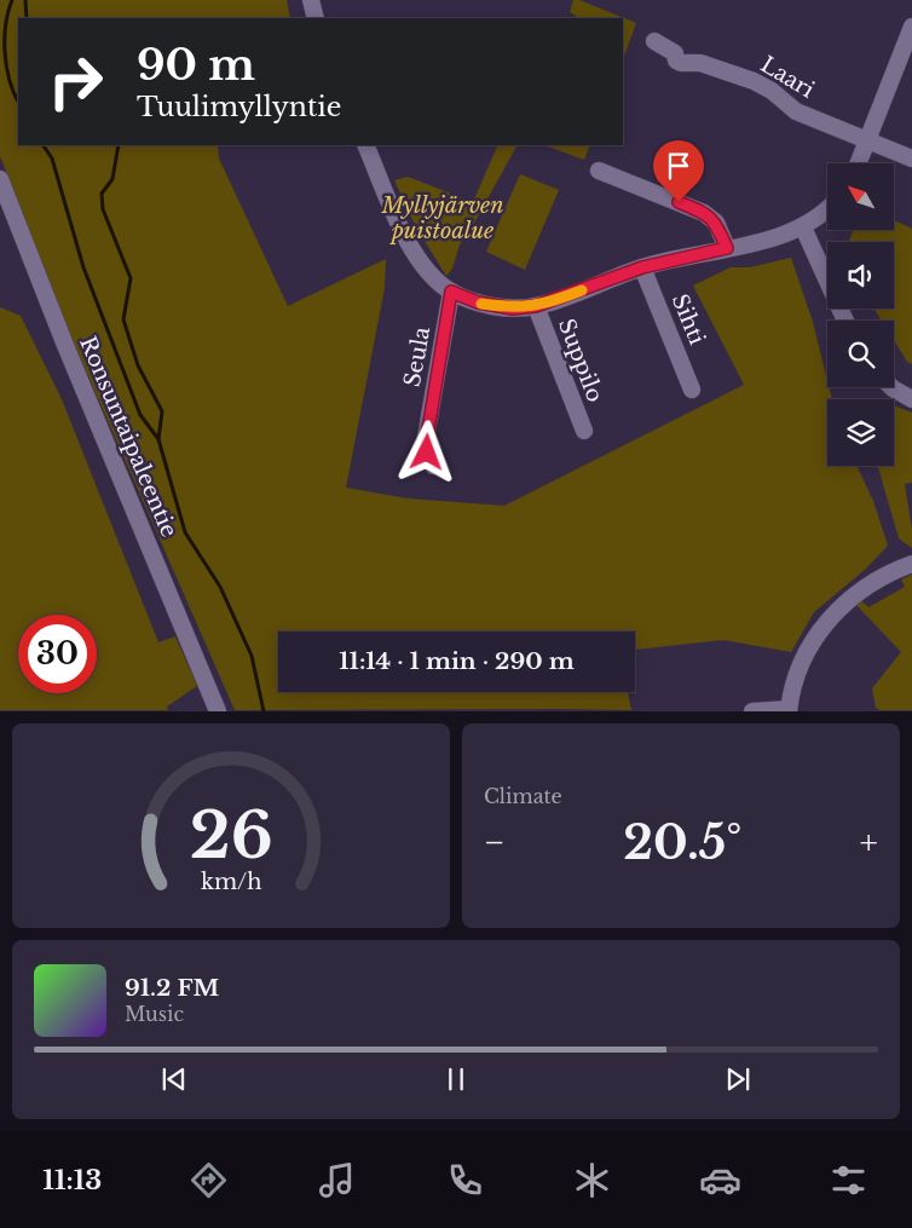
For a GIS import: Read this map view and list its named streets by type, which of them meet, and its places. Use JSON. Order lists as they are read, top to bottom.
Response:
{
  "streets": {
    "street": [
      "Laari",
      "Sihti",
      "Seula",
      "Suppilo",
      "Ronsuntaipaleentie"
    ]
  },
  "parks": ["Myllyjärven puistoalue"],
  "north": "top left",
  "page": {
    "turn": ["90 m", "Tuulimyllyntie"],
    "limit": "30",
    "trip": "11:14 · 1 min · 290 m",
    "tile": "Climate",
    "heat": ["−", "20.5°", "+"],
    "song": ["91.2 FM", "Music"],
    "tabs": "11:13",
    "gauge": ["26", "km/h"]
  }
}
